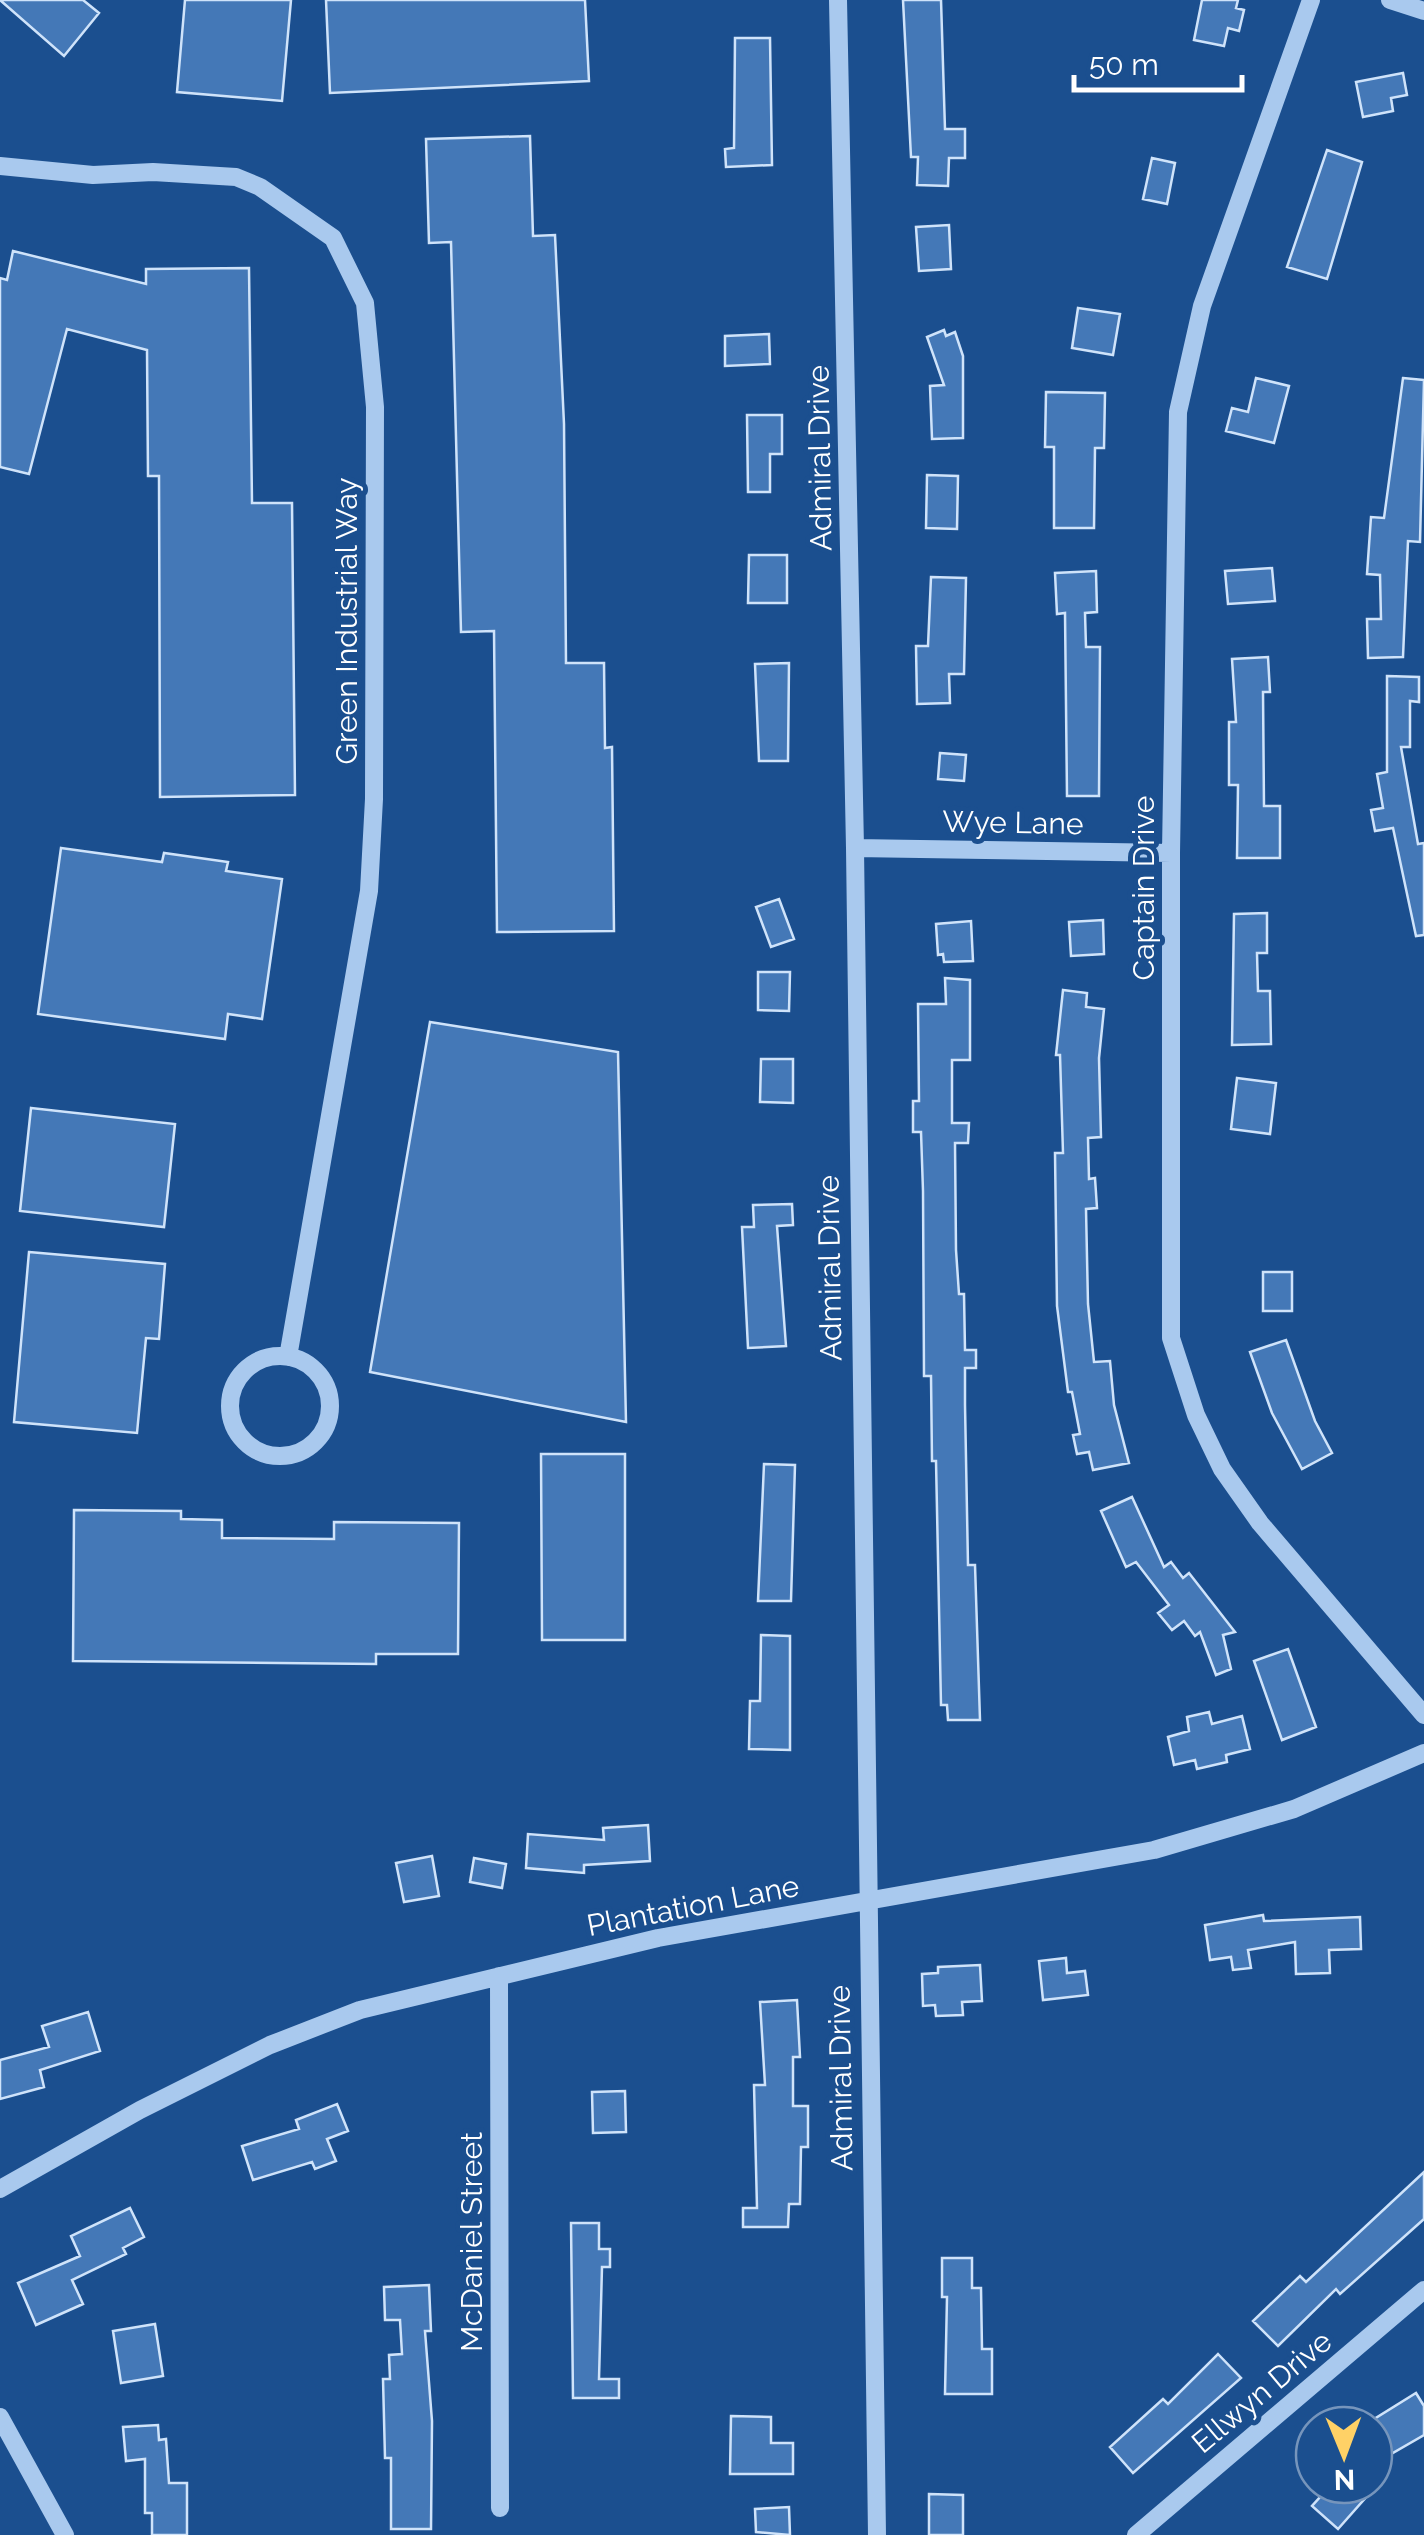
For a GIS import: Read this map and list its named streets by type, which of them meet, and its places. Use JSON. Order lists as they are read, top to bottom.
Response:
{
  "streets": {
    "street": [
      "Admiral Drive",
      "Green Industrial Way",
      "Wye Lane",
      "Captain Drive",
      "Plantation Lane",
      "McDaniel Street",
      "Ellwyn Drive"
    ]
  },
  "crossings": [
    ["Admiral Drive", "Wye Lane"],
    ["Admiral Drive", "Plantation Lane"],
    ["Wye Lane", "Captain Drive"],
    ["Plantation Lane", "McDaniel Street"]
  ],
  "scale_bar": "50 m",
  "north": "bottom"
}
